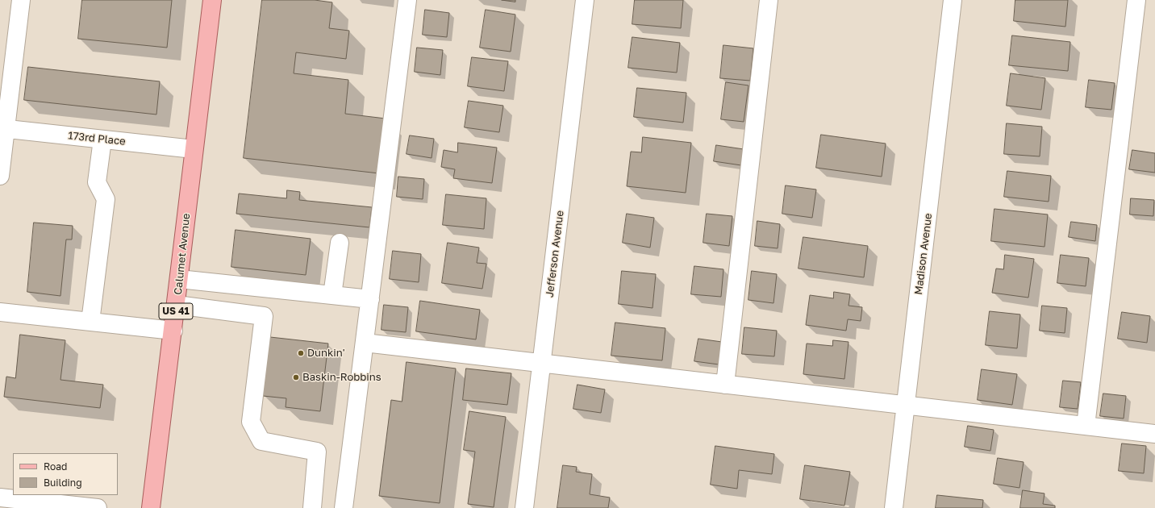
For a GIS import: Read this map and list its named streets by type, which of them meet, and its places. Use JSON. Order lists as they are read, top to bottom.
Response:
{
  "streets": {
    "main road": ["Calumet Avenue", "US 41"],
    "street": ["173rd Place", "Jefferson Avenue", "Madison Avenue"]
  },
  "crossings": [
    ["173rd Place", "Calumet Avenue"]
  ],
  "places": ["Dunkin'", "Baskin-Robbins"],
  "legend": ["Road", "Building"]
}
